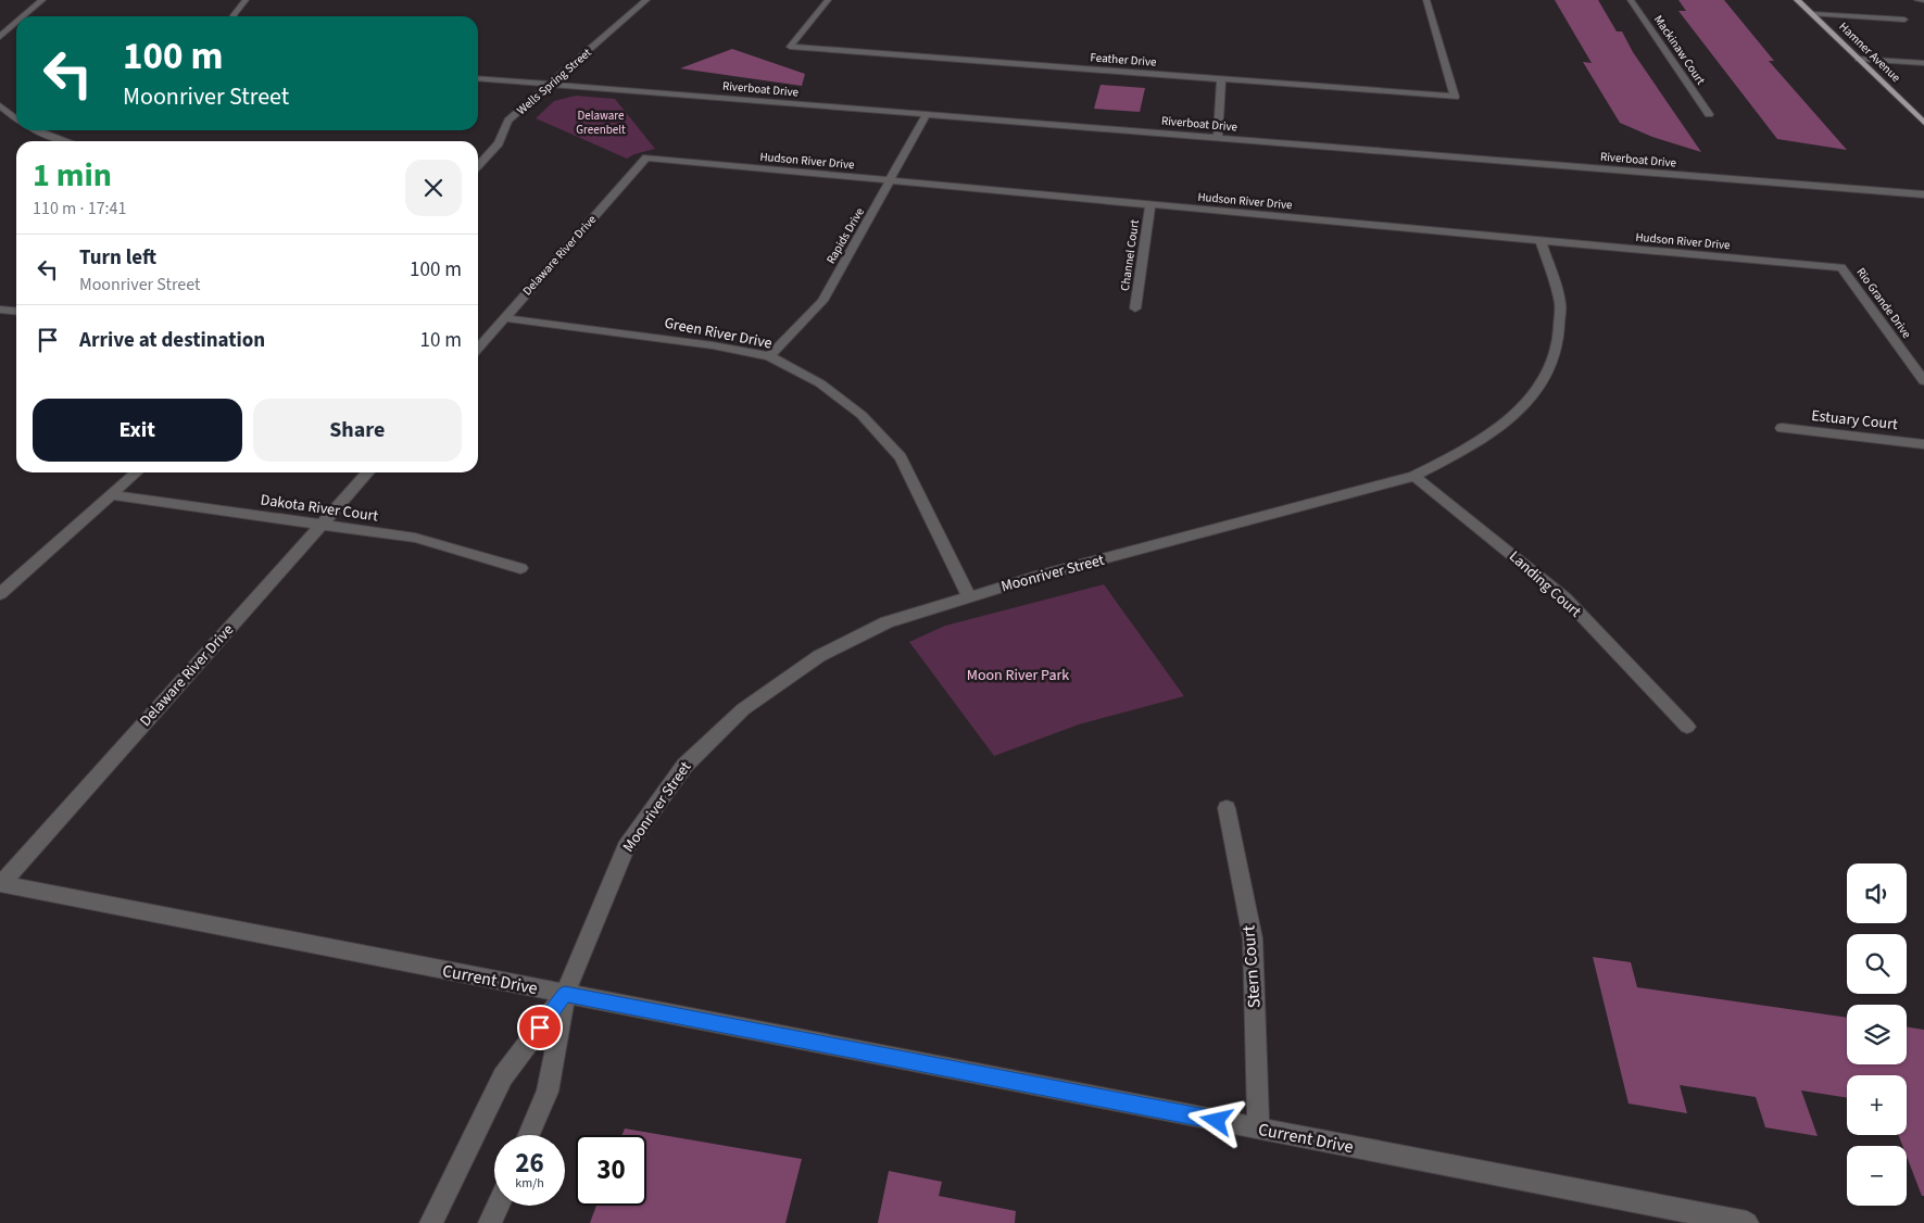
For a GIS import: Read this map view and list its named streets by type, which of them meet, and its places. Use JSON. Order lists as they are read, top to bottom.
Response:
{
  "streets": {
    "main road": ["Hamner Avenue"],
    "street": [
      "Mackinaw Court",
      "Feather Drive",
      "Wells Spring Street",
      "Riverboat Drive",
      "Hudson River Drive",
      "Rapids Drive",
      "Delaware River Drive",
      "Channel Court",
      "Rio Grande Drive",
      "Green River Drive",
      "Estuary Court",
      "Dakota River Court",
      "Moonriver Street",
      "Landing Court",
      "Stern Court",
      "Current Drive"
    ]
  },
  "crossings": [
    ["Wells Spring Street", "Riverboat Drive"],
    ["Riverboat Drive", "Rapids Drive"],
    ["Hudson River Drive", "Rapids Drive"],
    ["Hudson River Drive", "Delaware River Drive"],
    ["Hudson River Drive", "Channel Court"],
    ["Hudson River Drive", "Rio Grande Drive"],
    ["Hudson River Drive", "Moonriver Street"],
    ["Rapids Drive", "Green River Drive"],
    ["Delaware River Drive", "Green River Drive"],
    ["Delaware River Drive", "Dakota River Court"],
    ["Delaware River Drive", "Current Drive"],
    ["Green River Drive", "Moonriver Street"],
    ["Moonriver Street", "Landing Court"],
    ["Moonriver Street", "Current Drive"],
    ["Stern Court", "Current Drive"]
  ],
  "parks": ["Delaware Greenbelt", "Moon River Park"],
  "page": {
    "turn": ["100 m", "Moonriver Street"],
    "heading": ["1 min", "110 m · 17:41"],
    "list": [
      {
        "name": "Turn left",
        "note": "Moonriver Street",
        "value": "100 m"
      },
      {
        "name": "Arrive at destination",
        "value": "10 m"
      }
    ],
    "buttons": ["Exit", "Share"],
    "map_buttons": ["+", "−"],
    "speed": "26 km/h",
    "limit": "30"
  }
}
